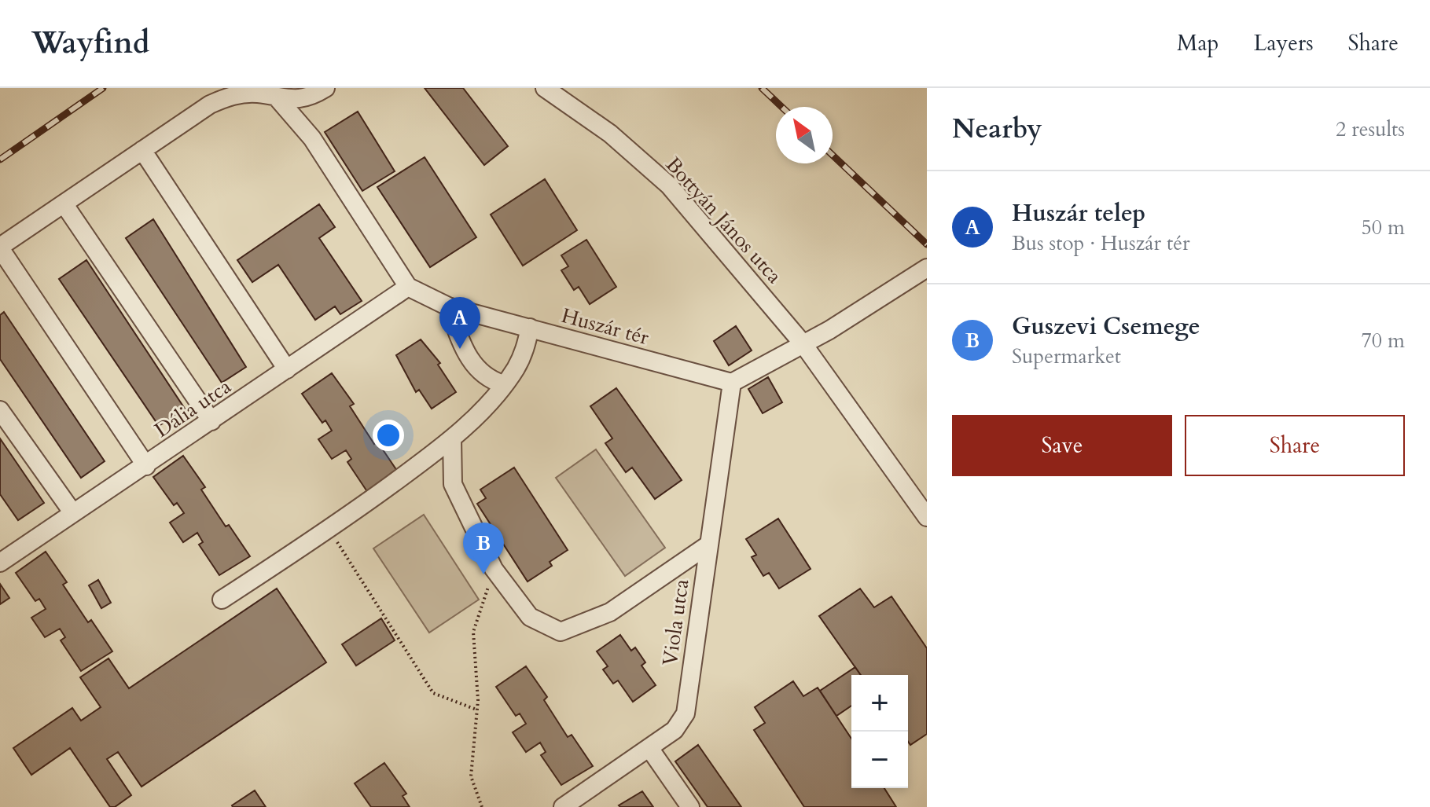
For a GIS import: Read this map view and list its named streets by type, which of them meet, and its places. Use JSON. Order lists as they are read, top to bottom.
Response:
{
  "streets": {
    "street": [
      "Bottyán János utca",
      "Huszár tér",
      "Dália utca",
      "Viola utca"
    ]
  },
  "crossings": [
    ["Huszár tér", "Dália utca"],
    ["Huszár tér", "Viola utca"]
  ],
  "north": "top left",
  "page": {
    "header": "Wayfind",
    "nav": ["Map", "Layers", "Share"],
    "heading": ["Nearby", "2 results"],
    "list": [
      {
        "mark": "A",
        "name": "Huszár telep",
        "note": "Bus stop · Huszár tér",
        "value": "50 m"
      },
      {
        "mark": "B",
        "name": "Guszevi Csemege",
        "note": "Supermarket",
        "value": "70 m"
      }
    ],
    "pins": ["A", "B"],
    "buttons": ["Save", "Share"],
    "map_buttons": ["+", "−"]
  }
}
